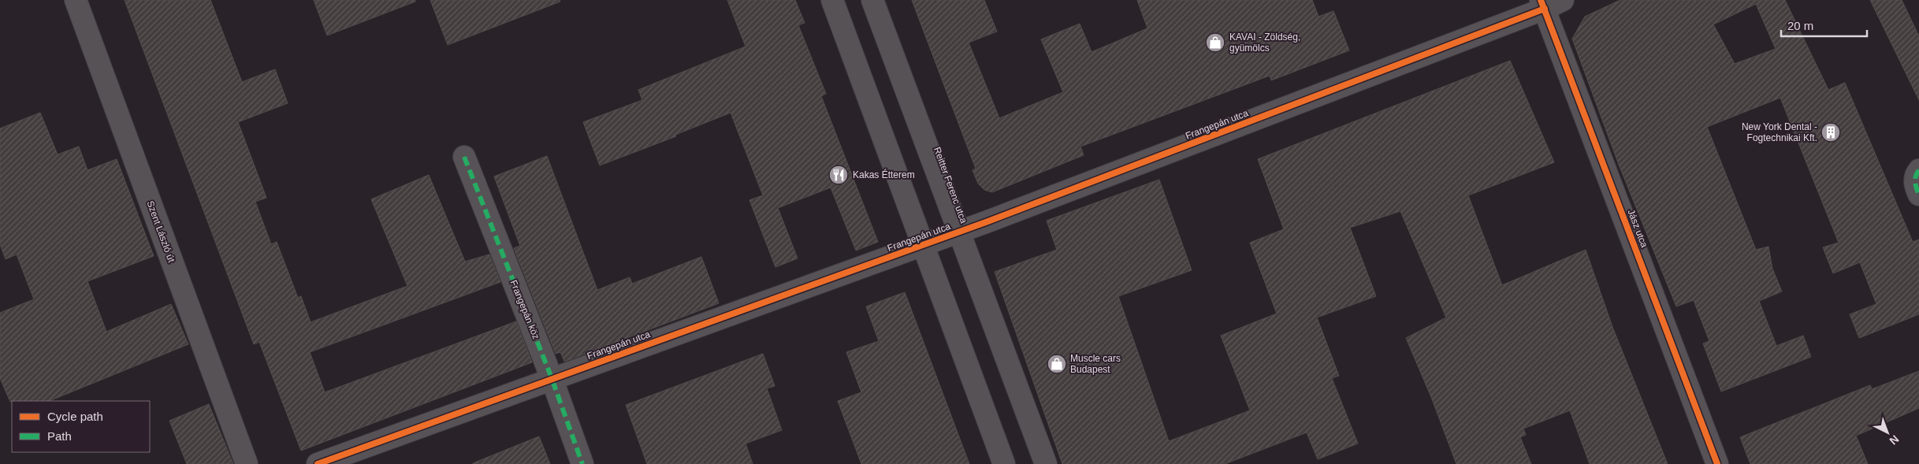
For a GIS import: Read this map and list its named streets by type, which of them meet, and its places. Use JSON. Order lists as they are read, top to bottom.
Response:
{
  "streets": {
    "street": [
      "Frangepán utca",
      "Reitter Ferenc utca",
      "Jász utca",
      "Szent László út",
      "Frangepán köz"
    ]
  },
  "crossings": [
    ["Frangepán utca", "Reitter Ferenc utca"],
    ["Frangepán utca", "Jász utca"],
    ["Frangepán utca", "Frangepán köz"]
  ],
  "places": {
    "shop": ["KAVAI - Zöldség, gyümölcs", "Muscle cars Budapest"],
    "building": ["New York Dental - Fogtechnikai Kft."],
    "restaurant": ["Kakas Étterem"]
  },
  "legend": ["Cycle path", "Path"],
  "scale_bar": "20 m",
  "north": "bottom right"
}
